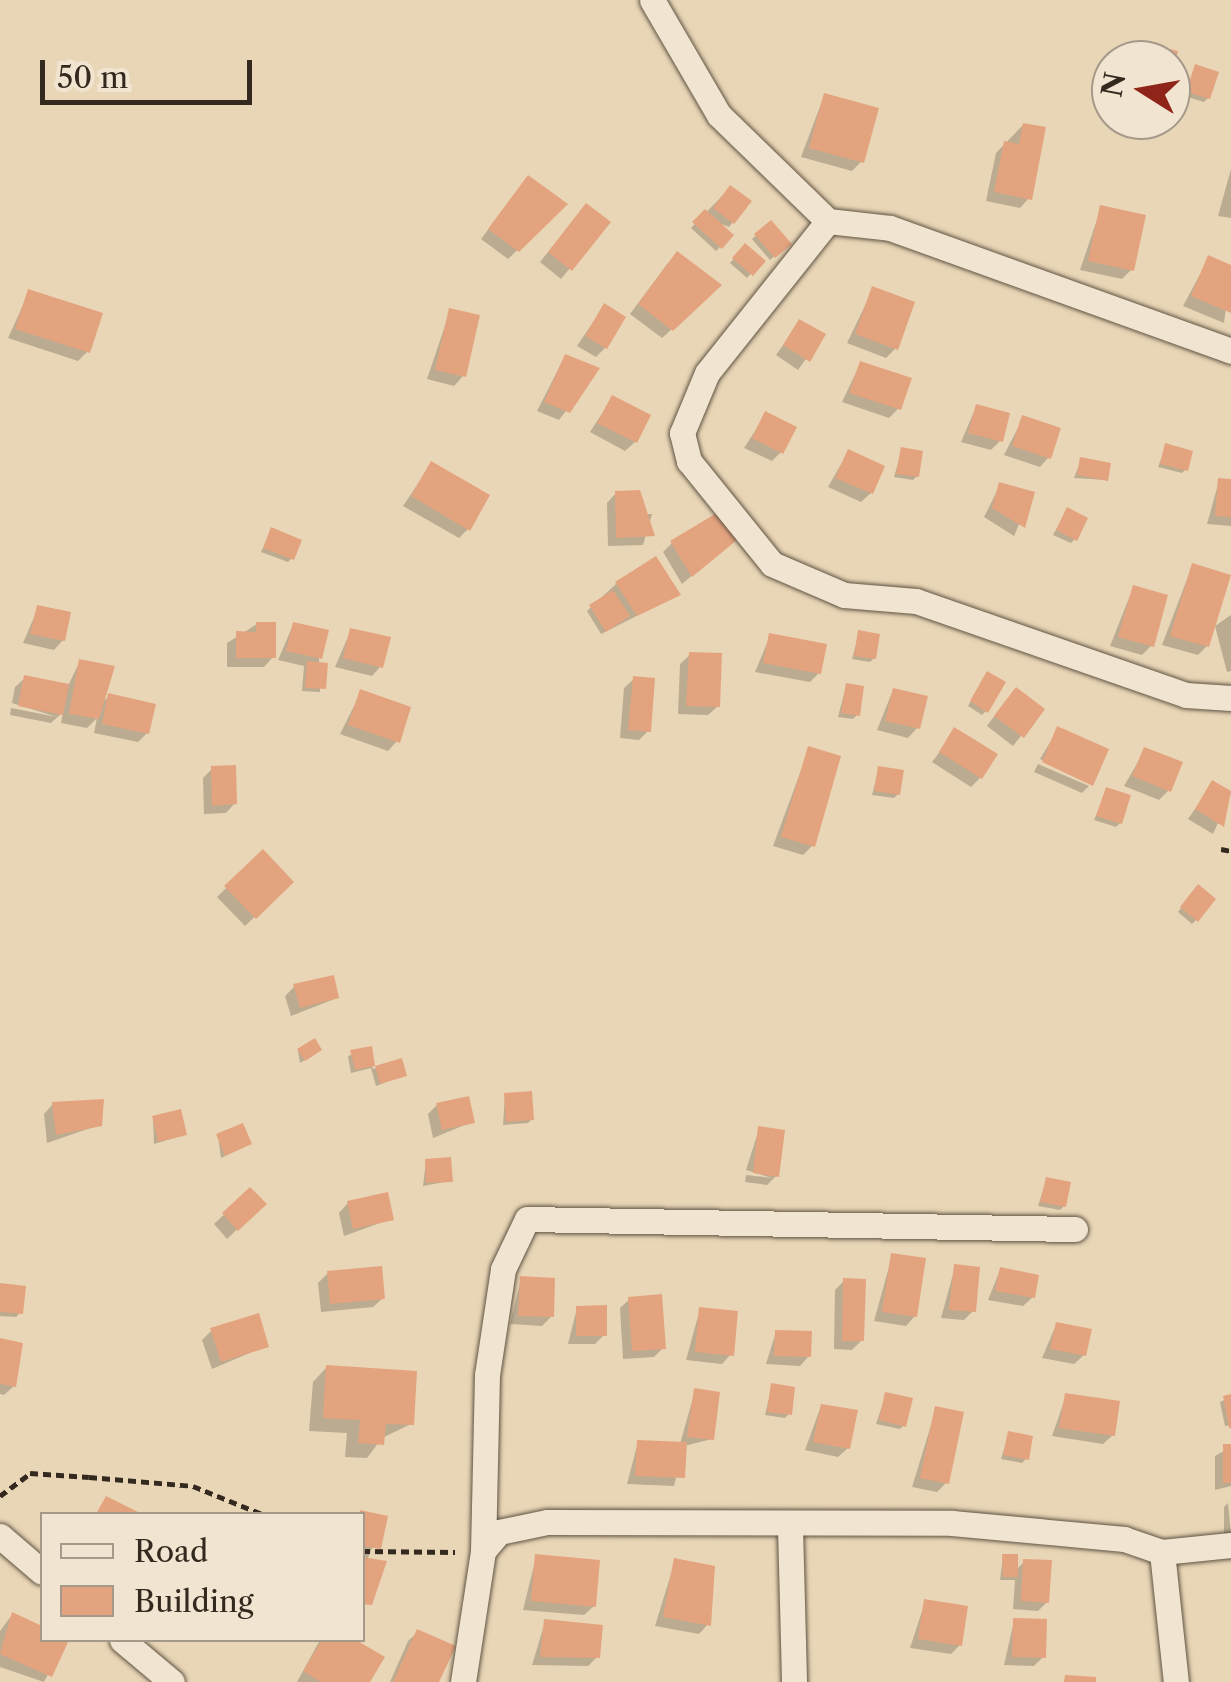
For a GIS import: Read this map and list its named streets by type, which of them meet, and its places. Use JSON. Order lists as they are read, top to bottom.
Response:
{
  "legend": ["Road", "Building"],
  "scale_bar": "50 m",
  "north": "left"
}
